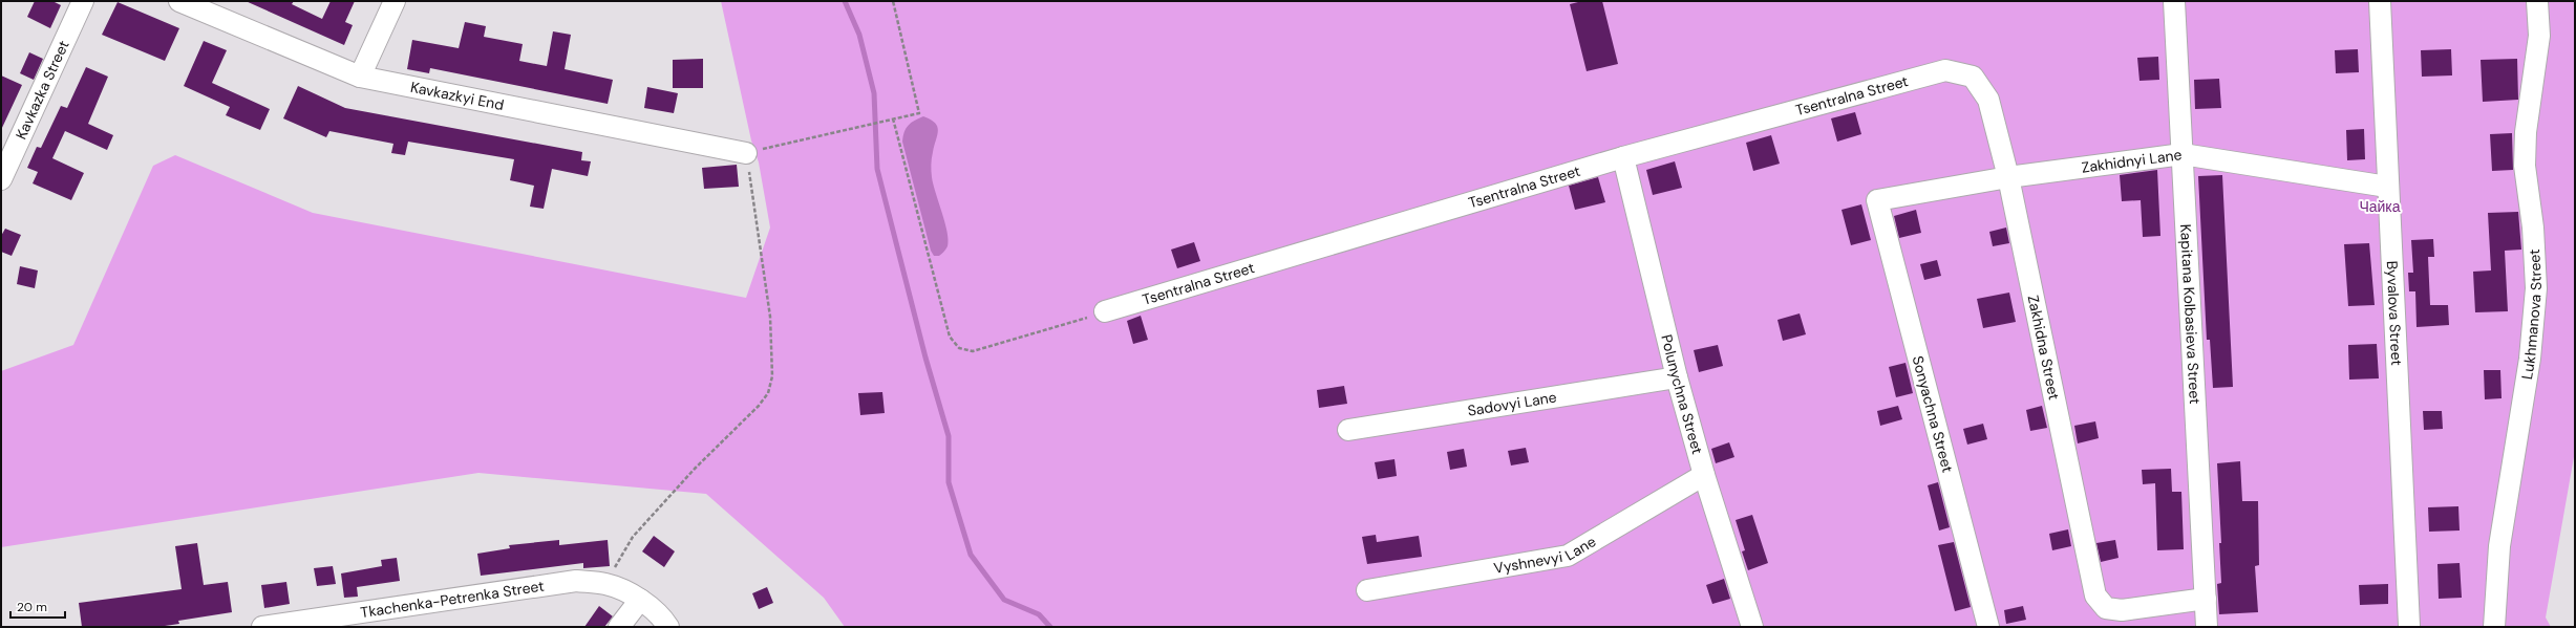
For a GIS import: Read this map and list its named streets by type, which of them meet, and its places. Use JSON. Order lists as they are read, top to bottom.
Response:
{
  "streets": {
    "street": [
      "Kavkazka Street",
      "Tsentralna Street",
      "Kavkazkyi End",
      "Zakhidnyi Lane",
      "Kapitana Kolbasieva Street",
      "Byvalova Street",
      "Lukhmanova Street",
      "Zakhidna Street",
      "Polunychna Street",
      "Sadovyi Lane",
      "Sonyachna Street",
      "Vyshnevyi Lane",
      "Tkachenka-Petrenka Street"
    ]
  },
  "crossings": [
    ["Tsentralna Street", "Zakhidna Street"],
    ["Tsentralna Street", "Polunychna Street"],
    ["Zakhidnyi Lane", "Kapitana Kolbasieva Street"],
    ["Zakhidnyi Lane", "Byvalova Street"],
    ["Zakhidnyi Lane", "Zakhidna Street"],
    ["Zakhidnyi Lane", "Sonyachna Street"],
    ["Kapitana Kolbasieva Street", "Zakhidna Street"],
    ["Polunychna Street", "Sadovyi Lane"],
    ["Polunychna Street", "Vyshnevyi Lane"]
  ],
  "parks": ["Чайка"],
  "scale_bar": "20 m"
}
